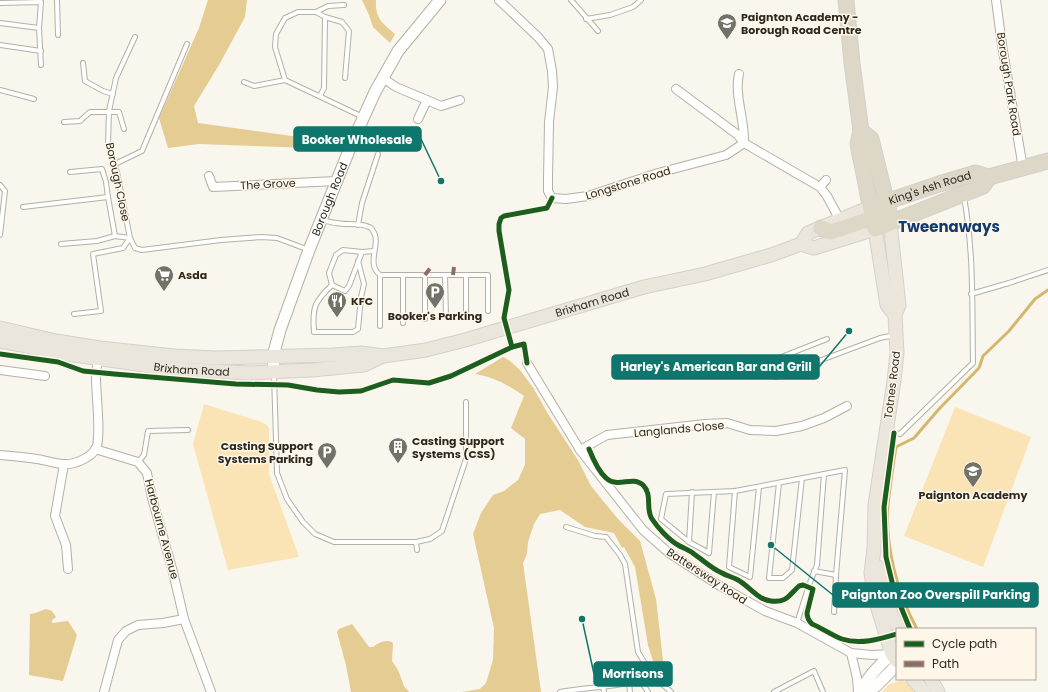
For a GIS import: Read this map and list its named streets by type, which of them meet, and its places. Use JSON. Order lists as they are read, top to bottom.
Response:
{
  "streets": {
    "highway": ["King's Ash Road", "Totnes Road"],
    "main road": ["Borough Road", "Brixham Road"],
    "street": [
      "Borough Park Road",
      "Longstone Road",
      "The Grove",
      "Langlands Close",
      "Harbourne Avenue",
      "Battersway Road"
    ],
    "lane": ["Borough Close"]
  },
  "crossings": [
    ["Borough Park Road", "King's Ash Road"],
    ["The Grove", "Borough Road"],
    ["King's Ash Road", "Brixham Road"],
    ["King's Ash Road", "Totnes Road"],
    ["Borough Road", "Brixham Road"],
    ["Brixham Road", "Totnes Road"],
    ["Totnes Road", "Battersway Road"],
    ["Langlands Close", "Battersway Road"]
  ],
  "districts": ["Tweenaways"],
  "places": {
    "school or university": ["Paignton Academy - Borough Road Centre", "Paignton Academy"],
    "other": [
      "Booker Wholesale",
      "Harley's American Bar and Grill",
      "Paignton Zoo Overspill Parking",
      "Morrisons"
    ],
    "supermarket": ["Asda"],
    "parking": ["Booker's Parking", "Casting Support Systems Parking"],
    "restaurant": ["KFC"],
    "building": ["Casting Support Systems (CSS)"]
  },
  "legend": ["Cycle path", "Path"]
}
